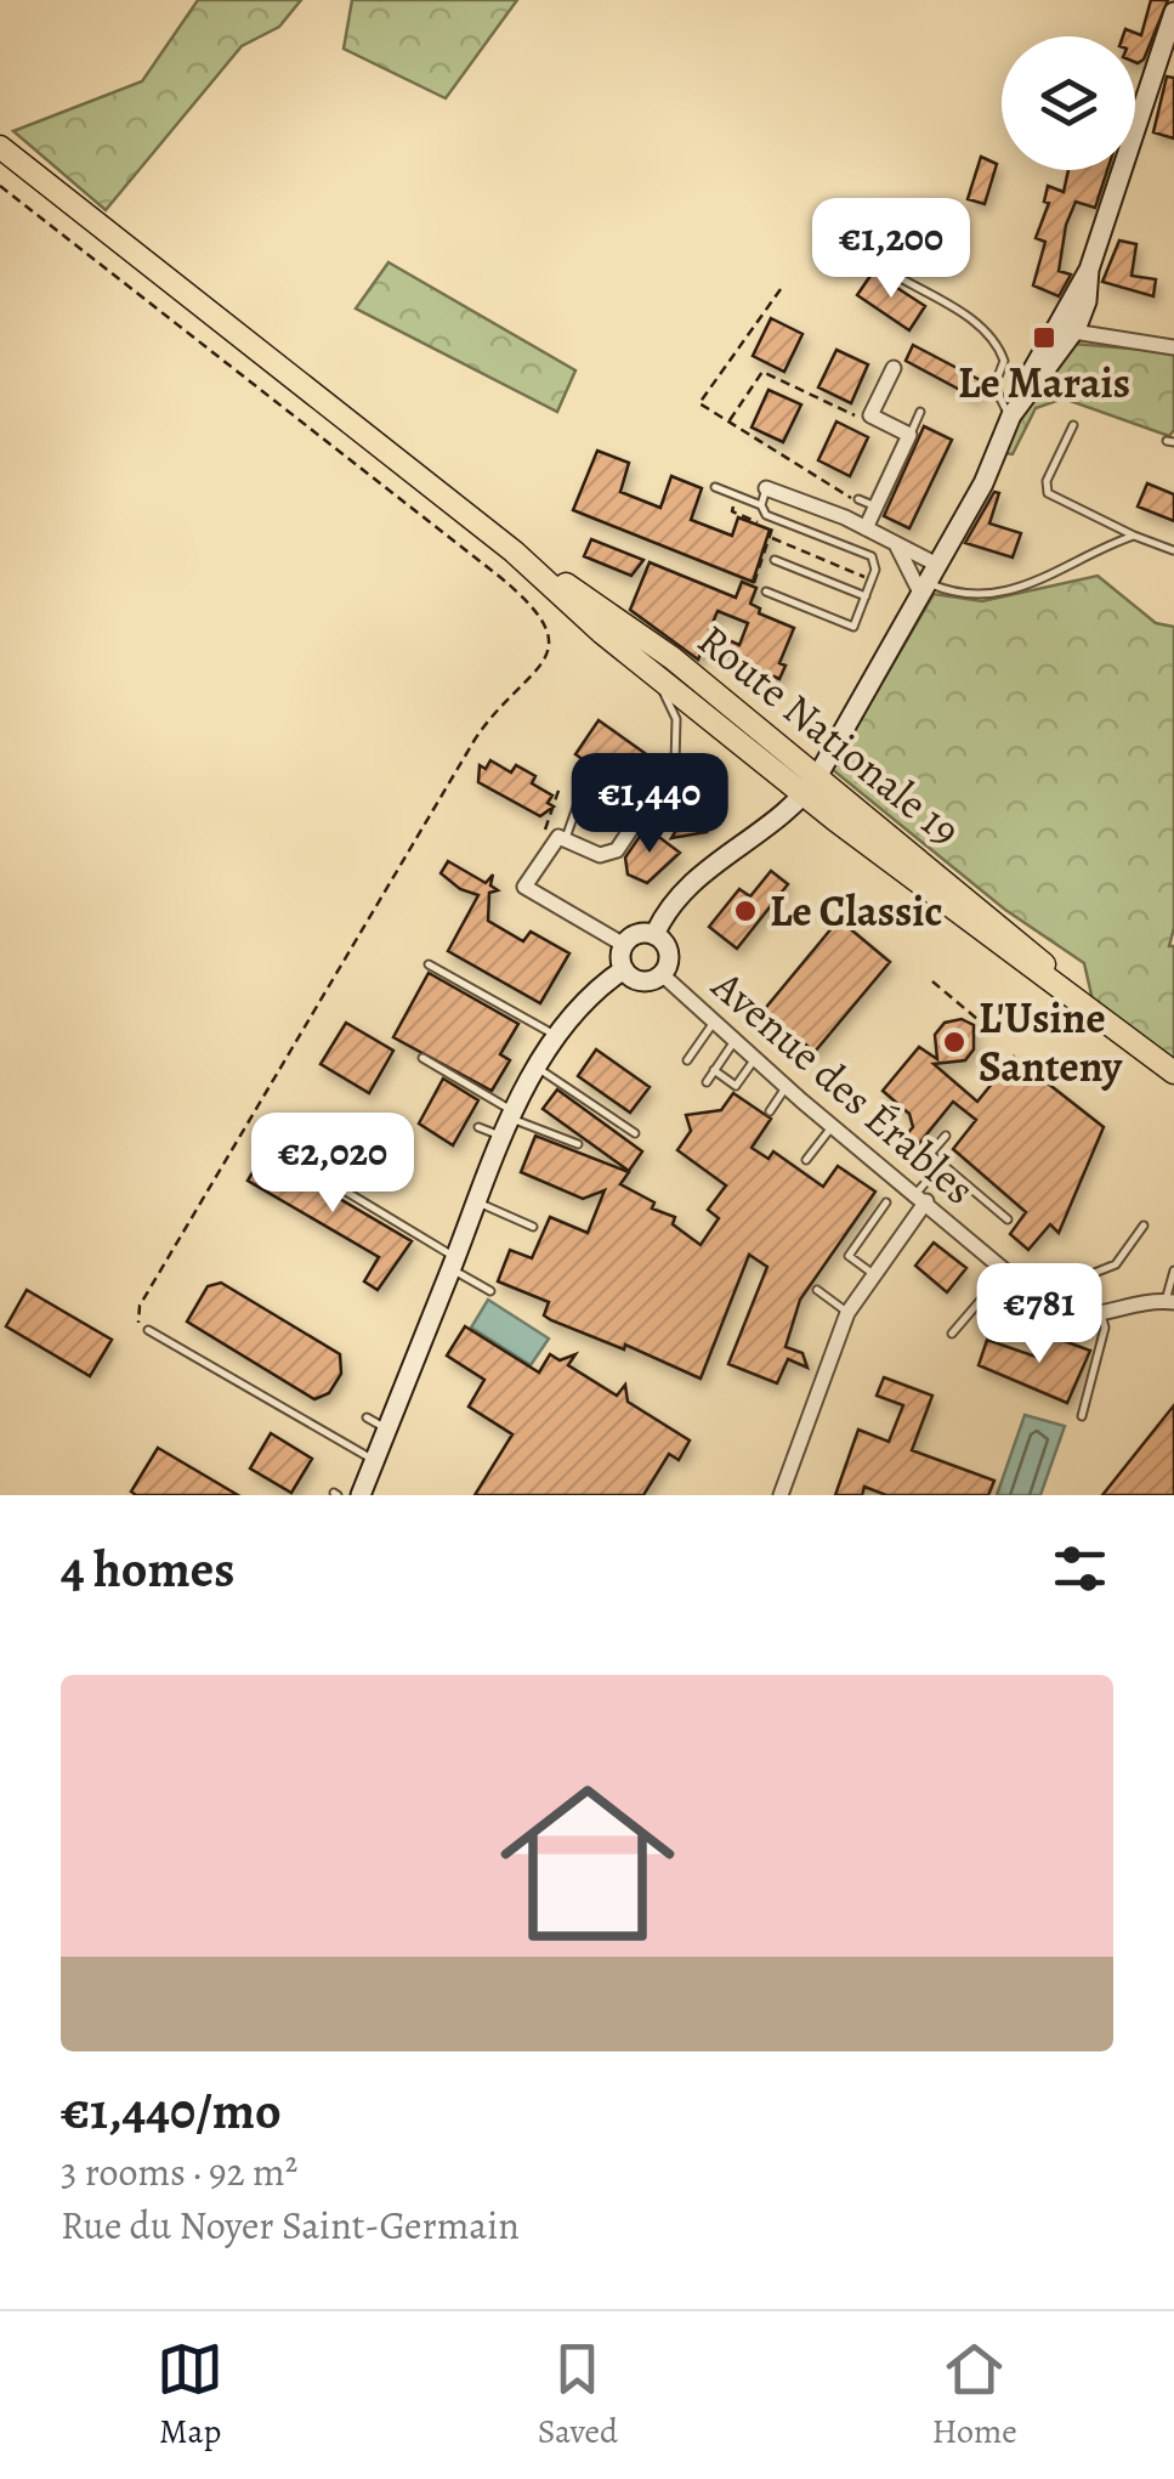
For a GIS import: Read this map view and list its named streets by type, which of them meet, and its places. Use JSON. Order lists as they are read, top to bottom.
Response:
{
  "streets": {
    "main road": ["Route Nationale 19"],
    "street": ["Avenue des Érables"]
  },
  "places": {
    "transit": ["Le Marais"],
    "other": ["Le Classic", "L'Usine Santeny"]
  },
  "page": {
    "price": [
      "€1,200",
      "€1,440",
      "€2,020",
      "€781"
    ],
    "heading": "4 homes",
    "list": [
      {
        "name": "€1,440/mo",
        "note": "3 rooms · 92 m² · Rue du Noyer Saint-Germain"
      }
    ],
    "tabs": ["Map", "Saved", "Home"]
  }
}
